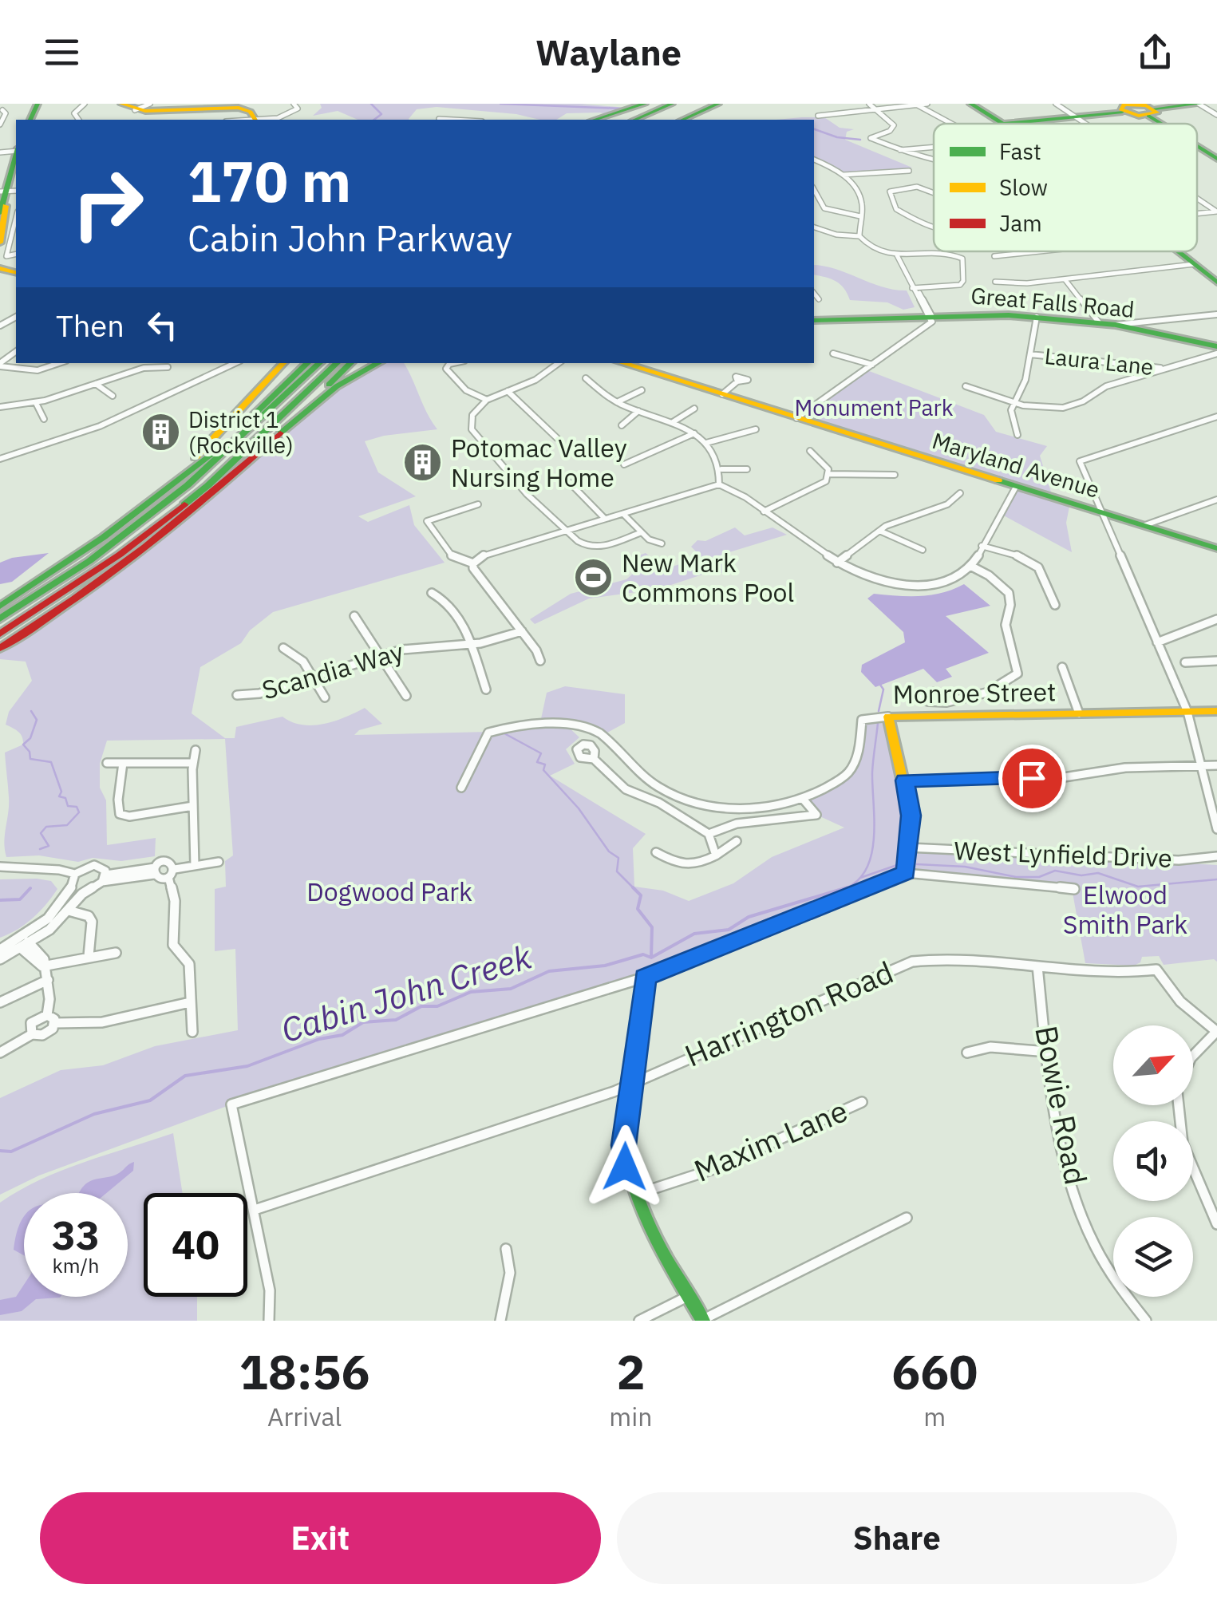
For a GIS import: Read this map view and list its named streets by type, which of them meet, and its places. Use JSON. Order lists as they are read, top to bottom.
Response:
{
  "streets": {
    "main road": ["Great Falls Road", "Maryland Avenue", "Monroe Street"],
    "street": [
      "Laura Lane",
      "Scandia Way",
      "West Lynfield Drive",
      "Harrington Road",
      "Bowie Road",
      "Maxim Lane"
    ]
  },
  "crossings": [
    ["Harrington Road", "Bowie Road"]
  ],
  "water": ["Cabin John Creek"],
  "parks": ["Monument Park", "Dogwood Park", "Elwood Smith Park"],
  "places": {
    "building": ["District 1 (Rockville)", "Potomac Valley Nursing Home"],
    "sports": ["New Mark Commons Pool"]
  },
  "legend": ["Fast", "Slow", "Jam"],
  "north": "top right",
  "page": {
    "header": "Waylane",
    "turn": ["170 m", "Cabin John Parkway"],
    "then": "Then",
    "speed": "33 km/h",
    "limit": "40",
    "eta": [
      "18:56",
      "Arrival",
      "2",
      "min",
      "660",
      "m"
    ],
    "buttons": ["Exit", "Share"]
  }
}
